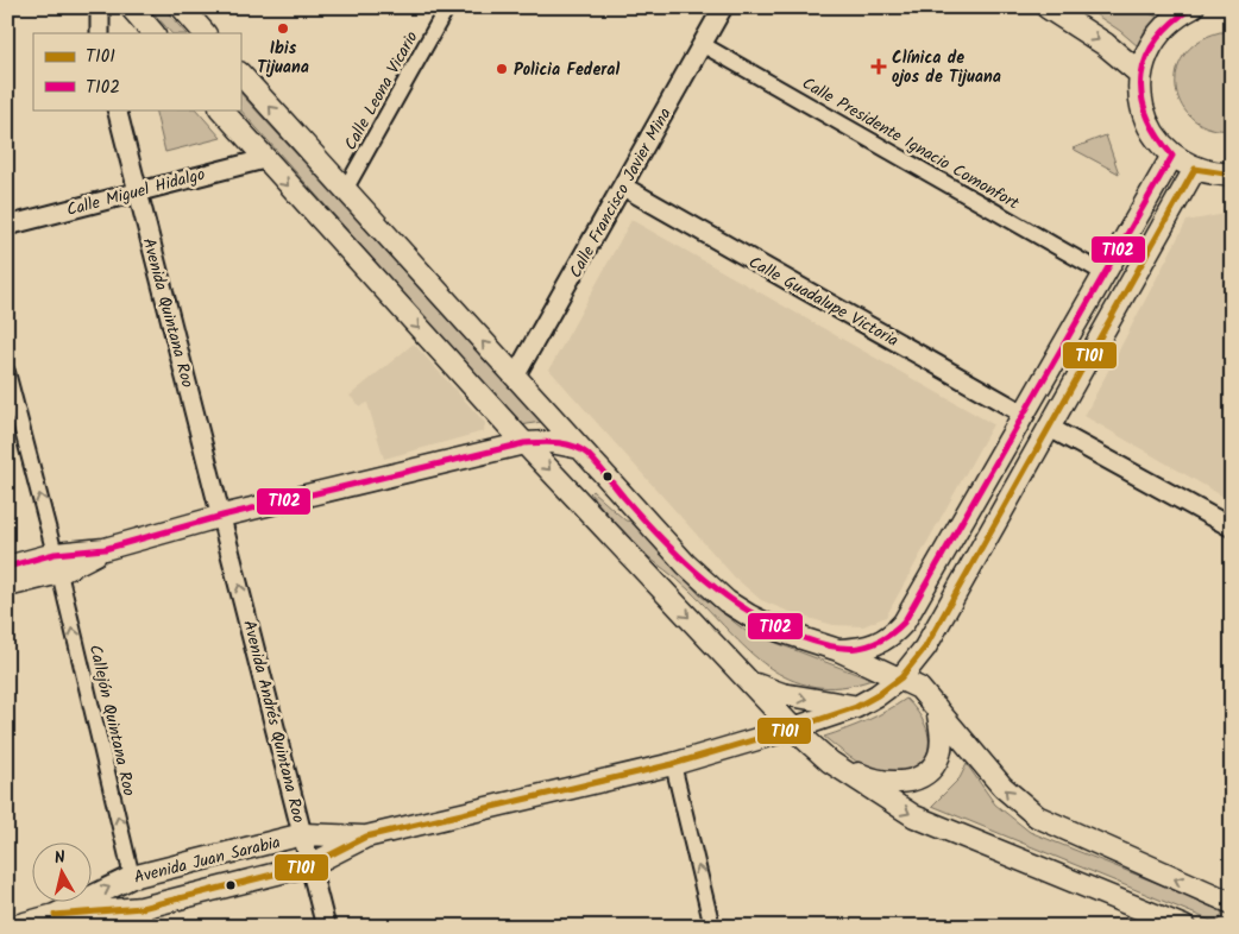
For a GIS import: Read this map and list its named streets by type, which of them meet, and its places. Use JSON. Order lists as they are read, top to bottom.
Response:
{
  "streets": {
    "main road": ["Avenida Juan Sarabia"],
    "street": [
      "Calle Leona Vicario",
      "Calle Presidente Ignacio Comonfort",
      "Calle Miguel Hidalgo",
      "Calle Francisco Javier Mina",
      "Calle Guadalupe Victoria",
      "Avenida Quintana Roo",
      "Callejón Quintana Roo",
      "Avenida Andrés Quintana Roo"
    ]
  },
  "crossings": [
    ["Calle Presidente Ignacio Comonfort", "Calle Francisco Javier Mina"],
    ["Calle Miguel Hidalgo", "Avenida Quintana Roo"],
    ["Calle Francisco Javier Mina", "Calle Guadalupe Victoria"],
    ["Avenida Quintana Roo", "Avenida Andrés Quintana Roo"],
    ["Callejón Quintana Roo", "Avenida Juan Sarabia"],
    ["Avenida Andrés Quintana Roo", "Avenida Juan Sarabia"]
  ],
  "one_way": ["Callejón Quintana Roo", "Avenida Andrés Quintana Roo"],
  "places": {
    "other": ["Ibis Tijuana", "Policia Federal"],
    "health": ["Clínica de ojos de Tijuana"]
  },
  "lines": ["transit line T102", "transit line T101"],
  "legend": ["T101", "T102"],
  "north": "top"
}
